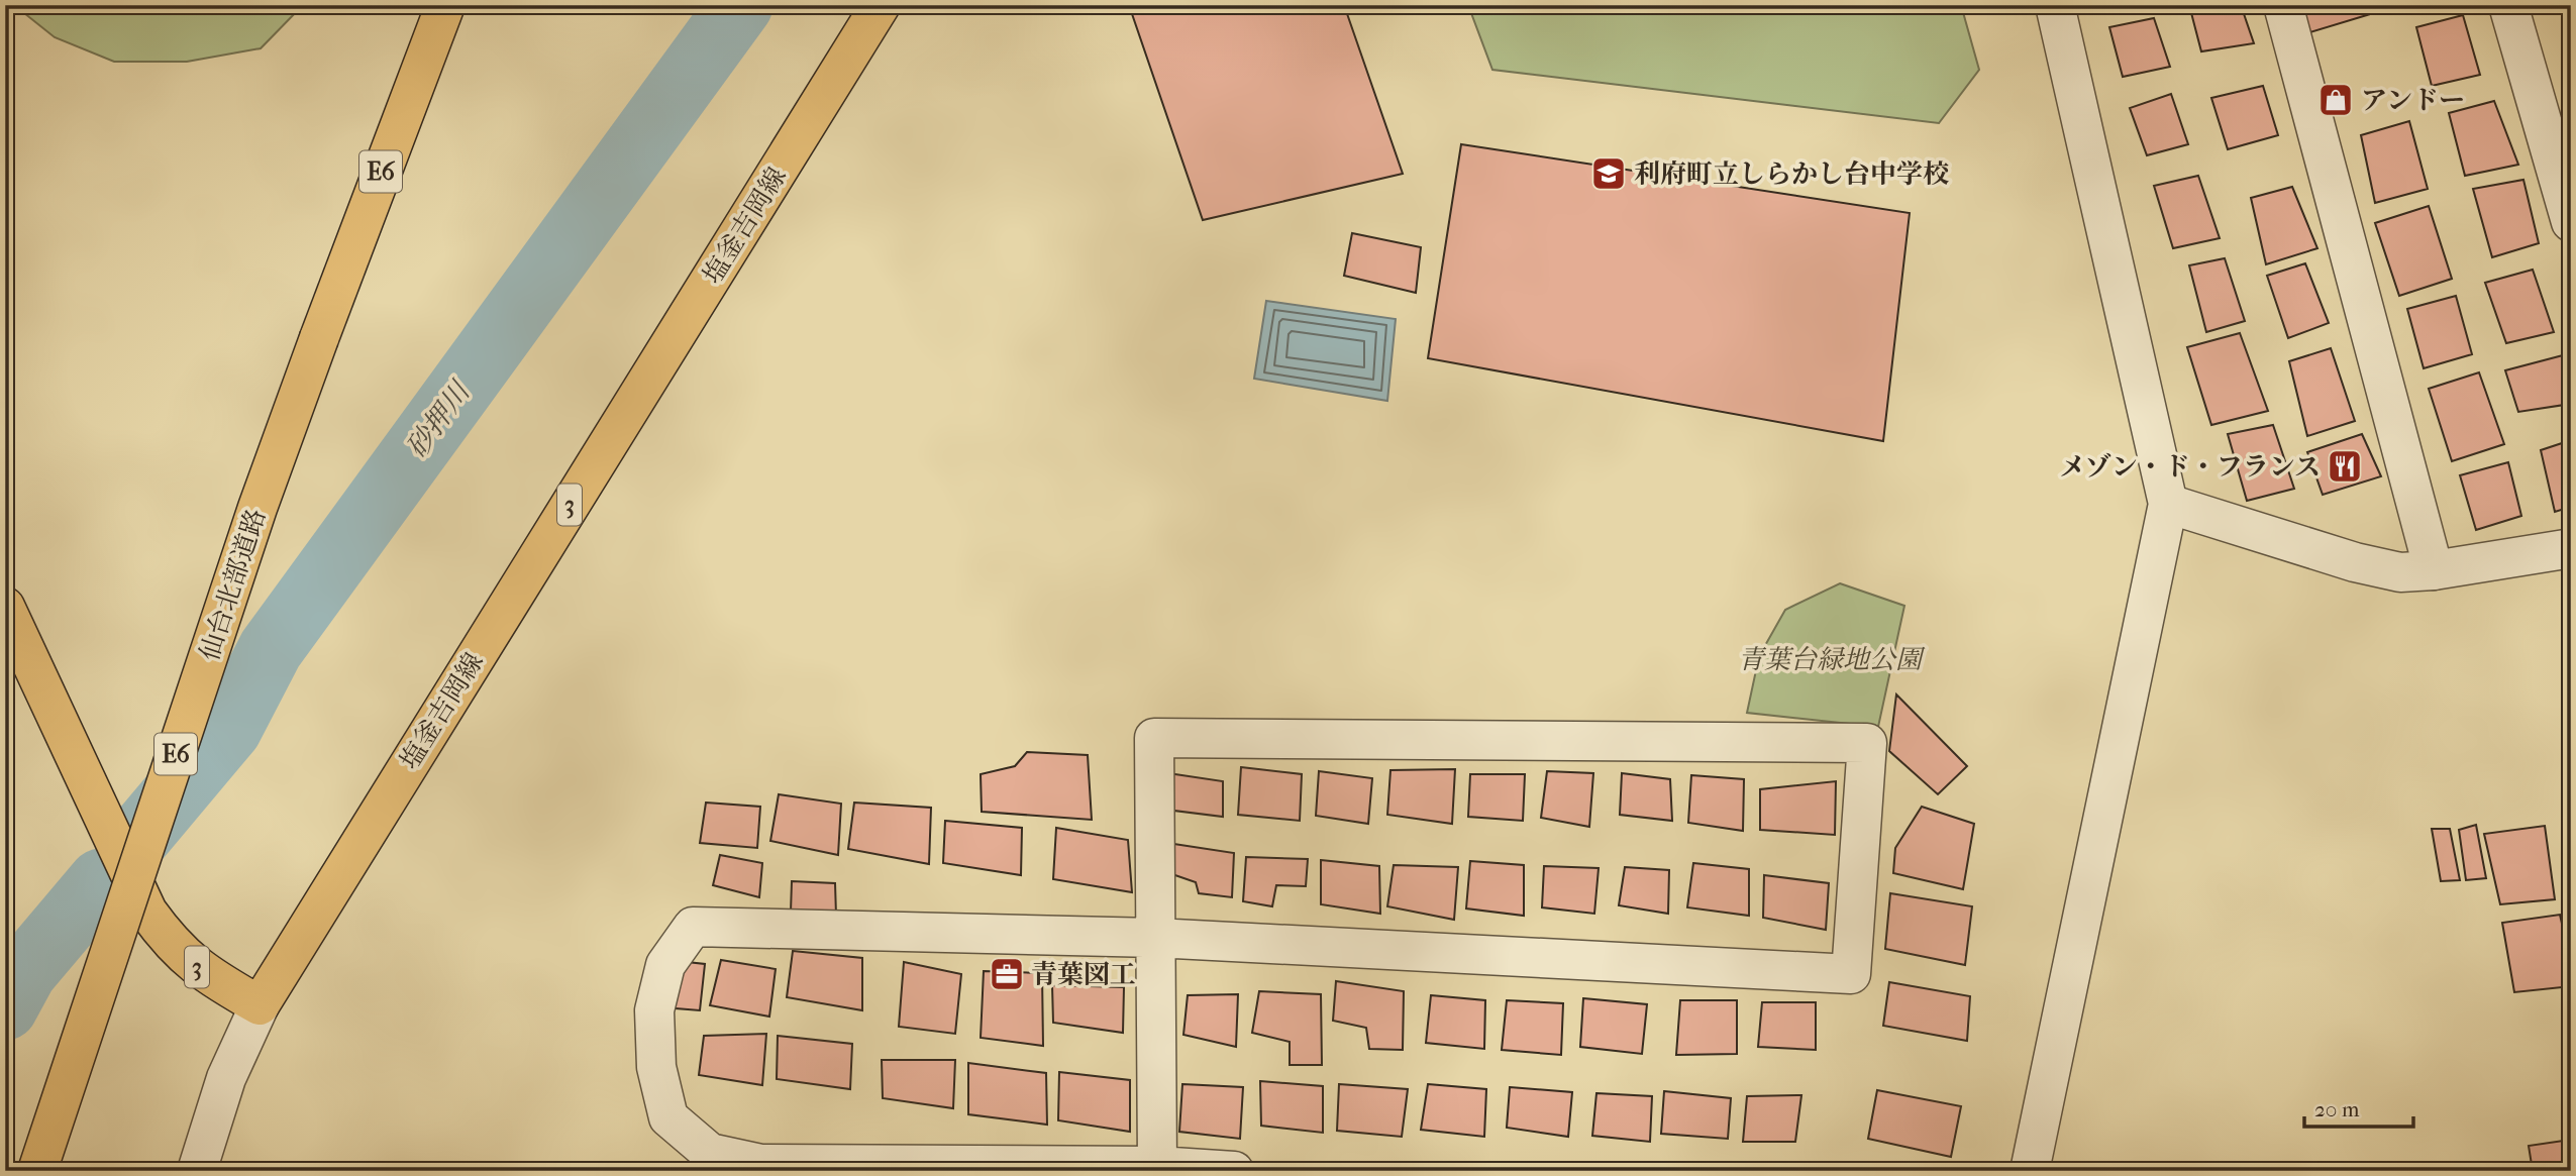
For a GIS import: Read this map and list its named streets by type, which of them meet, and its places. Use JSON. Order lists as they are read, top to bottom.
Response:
{
  "streets": {
    "main road": [
      "E6",
      "塩釜吉岡線",
      "3",
      "仙台北部道路"
    ]
  },
  "crossings": [
    ["塩釜吉岡線", "3"]
  ],
  "water": ["砂押川"],
  "parks": ["青葉台緑地公園"],
  "places": {
    "shop": ["アンドー"],
    "school or university": ["利府町立しらかし台中学校"],
    "restaurant": ["メゾン・ド・フランス"],
    "office": ["青葉図工"]
  },
  "scale_bar": "20 m"
}
